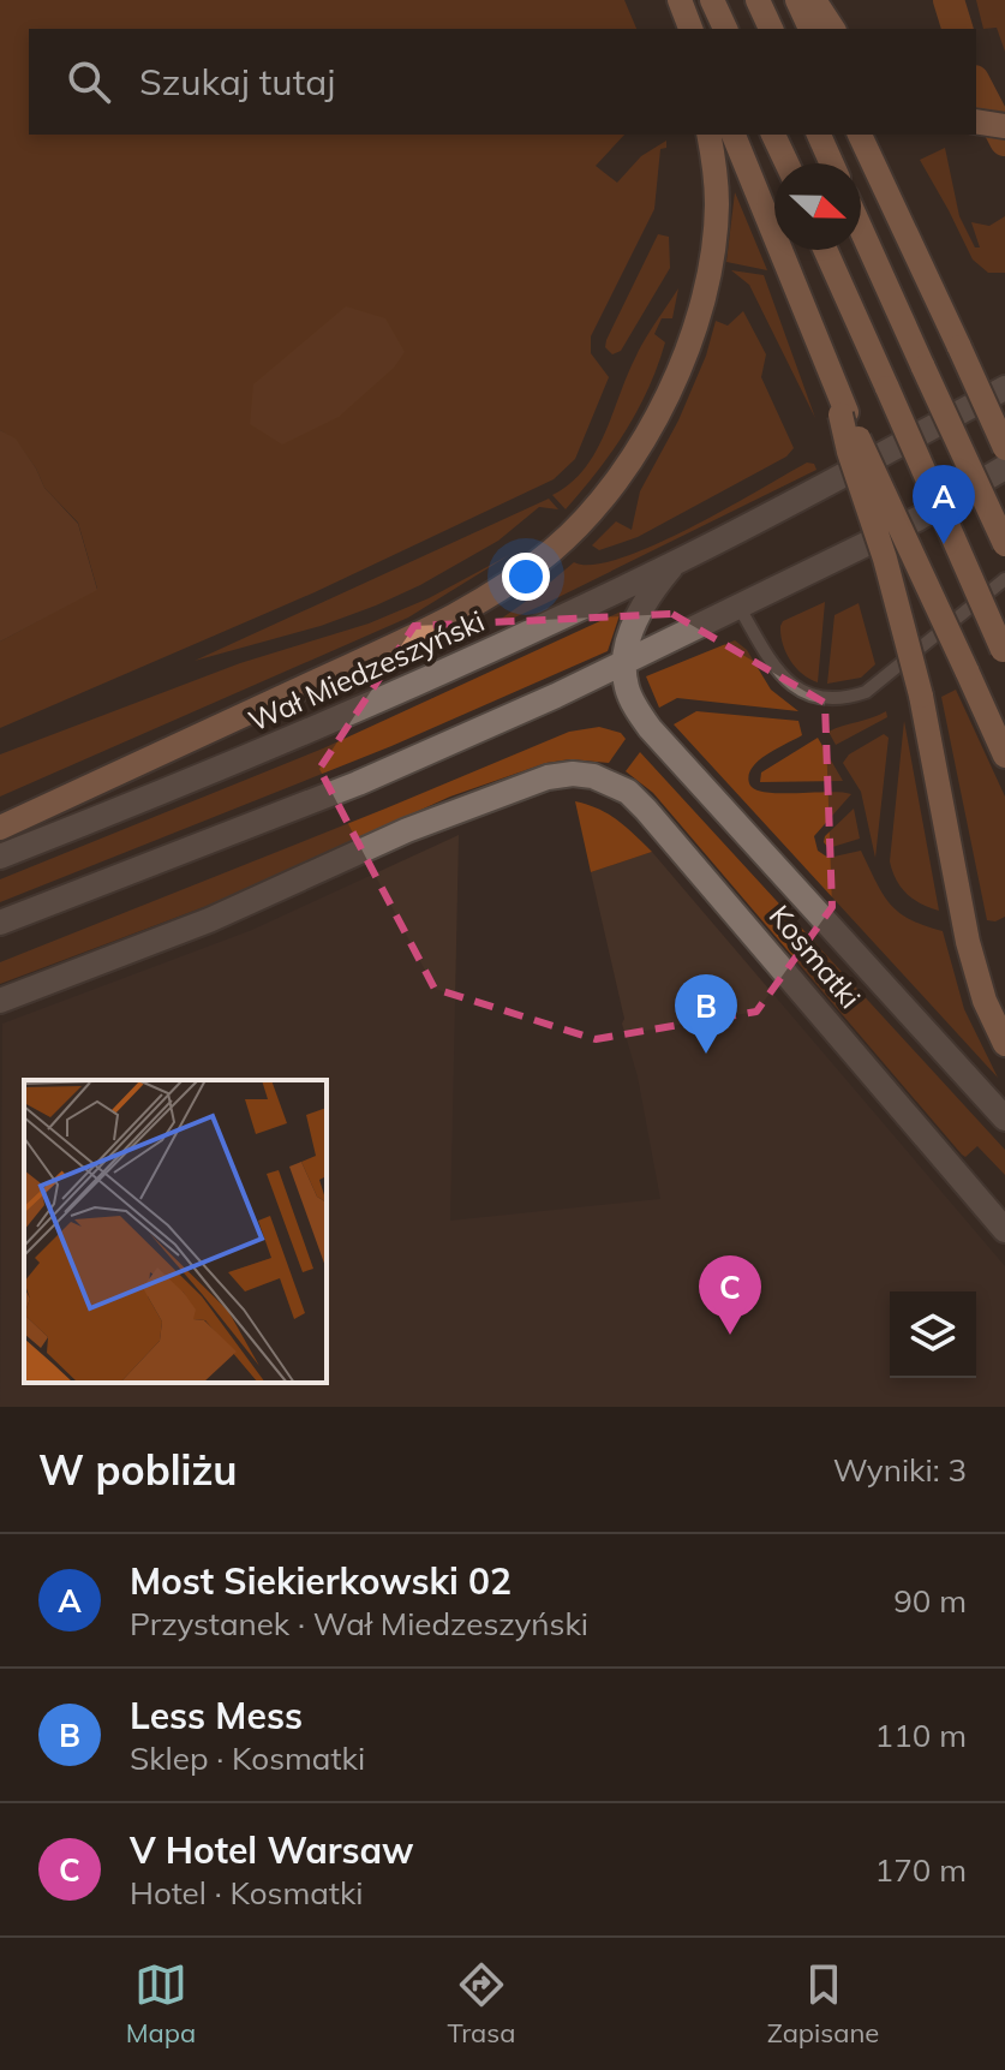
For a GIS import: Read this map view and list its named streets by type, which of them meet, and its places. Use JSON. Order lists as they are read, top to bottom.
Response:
{
  "streets": {
    "main road": ["Wał Miedzeszyński", "Kosmatki"]
  },
  "north": "right",
  "page": {
    "search": "Szukaj tutaj",
    "pins": ["A", "B", "C"],
    "heading": ["W pobliżu", "Wyniki: 3"],
    "list": [
      {
        "mark": "A",
        "name": "Most Siekierkowski 02",
        "note": "Przystanek · Wał Miedzeszyński",
        "value": "90 m"
      },
      {
        "mark": "B",
        "name": "Less Mess",
        "note": "Sklep · Kosmatki",
        "value": "110 m"
      },
      {
        "mark": "C",
        "name": "V Hotel Warsaw",
        "note": "Hotel · Kosmatki",
        "value": "170 m"
      }
    ],
    "nav": ["Mapa", "Trasa", "Zapisane"]
  }
}
